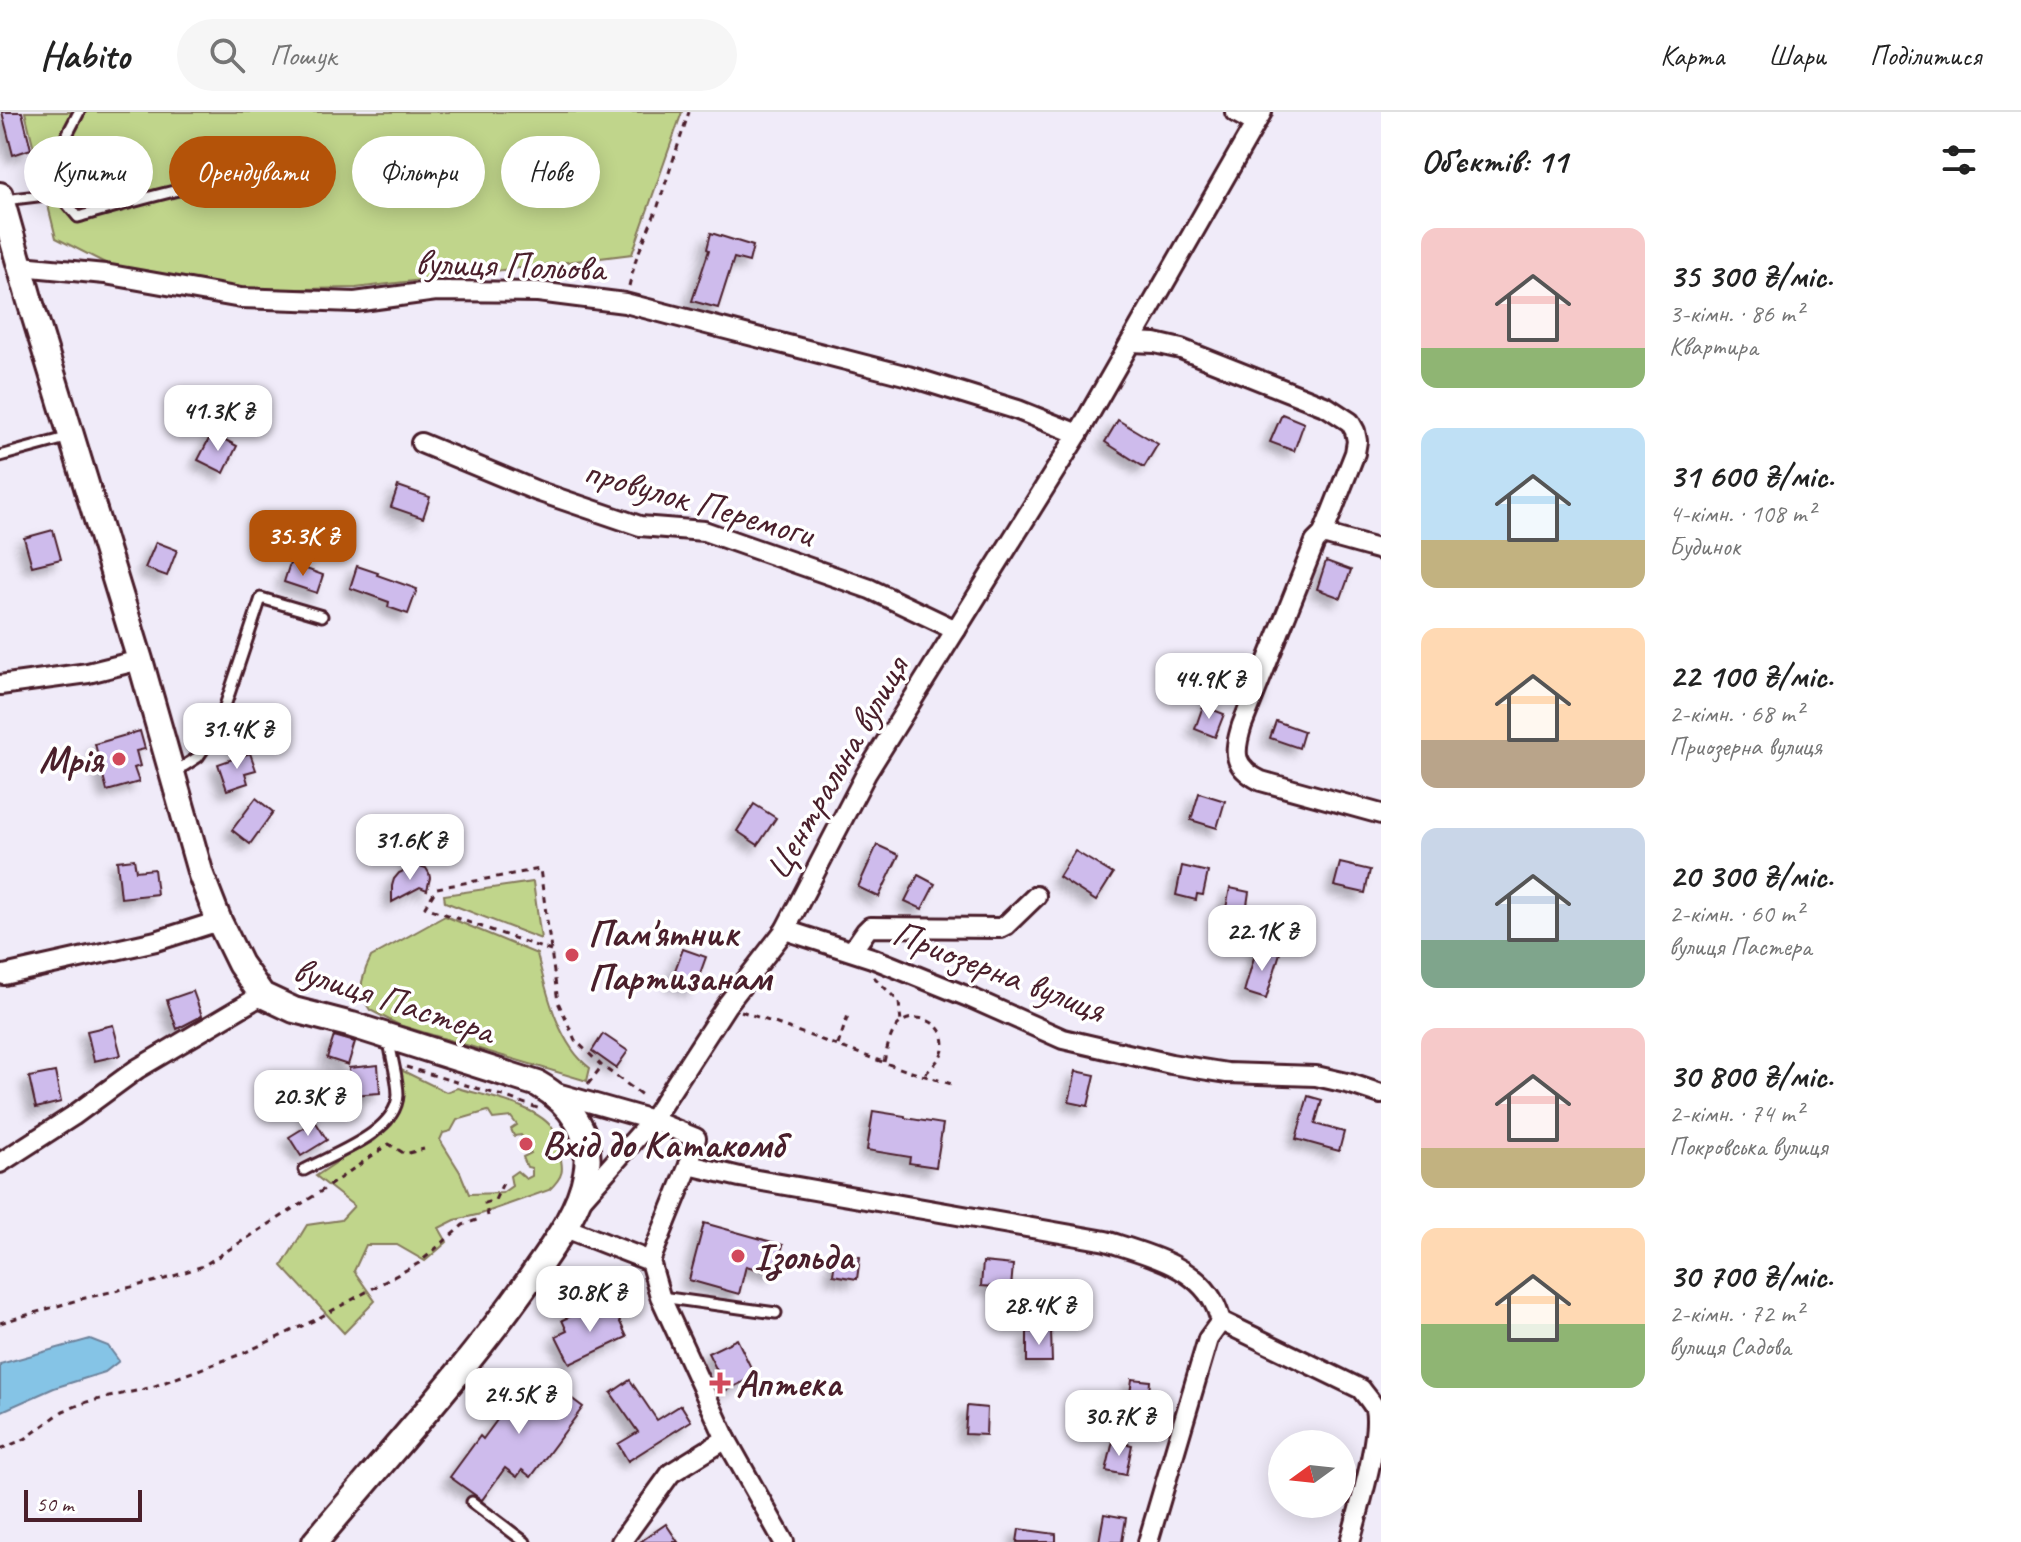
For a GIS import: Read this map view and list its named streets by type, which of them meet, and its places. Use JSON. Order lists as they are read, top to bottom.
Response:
{
  "streets": {
    "street": [
      "вулиця Польова",
      "провулок Перемоги",
      "Центральна вулиця",
      "Приозерна вулиця",
      "вулиця Пастера"
    ]
  },
  "crossings": [
    ["вулиця Польова", "Центральна вулиця"],
    ["вулиця Польова", "вулиця Пастера"],
    ["провулок Перемоги", "Центральна вулиця"],
    ["Центральна вулиця", "Приозерна вулиця"],
    ["Центральна вулиця", "вулиця Пастера"]
  ],
  "places": {
    "other": [
      "Мрія",
      "Пам'ятник Партизанам",
      "Вхід до Катакомб",
      "Ізольда"
    ],
    "health": ["Аптека"]
  },
  "scale_bar": "50 m",
  "north": "left",
  "page": {
    "header": "Habito",
    "search": "Пошук",
    "nav": ["Карта", "Шари", "Поділитися"],
    "heading": "Об’єктів: 11",
    "chip": [
      "Купити",
      "Орендувати",
      "Фільтри",
      "Нове"
    ],
    "list": [
      {
        "name": "35 300 ₴/міс.",
        "note": "3-кімн. · 86 m² · Квартира"
      },
      {
        "name": "31 600 ₴/міс.",
        "note": "4-кімн. · 108 m² · Будинок"
      },
      {
        "name": "22 100 ₴/міс.",
        "note": "2-кімн. · 68 m² · Приозерна вулиця"
      },
      {
        "name": "20 300 ₴/міс.",
        "note": "2-кімн. · 60 m² · вулиця Пастера"
      },
      {
        "name": "30 800 ₴/міс.",
        "note": "2-кімн. · 74 m² · Покровська вулиця"
      },
      {
        "name": "30 700 ₴/міс.",
        "note": "2-кімн. · 72 m² · вулиця Садова"
      }
    ],
    "price": [
      "41.3K ₴",
      "35.3K ₴",
      "44.9K ₴",
      "31.4K ₴",
      "31.6K ₴",
      "22.1K ₴",
      "20.3K ₴",
      "30.8K ₴",
      "28.4K ₴",
      "24.5K ₴",
      "30.7K ₴"
    ],
    "scale": "50 m"
  }
}
